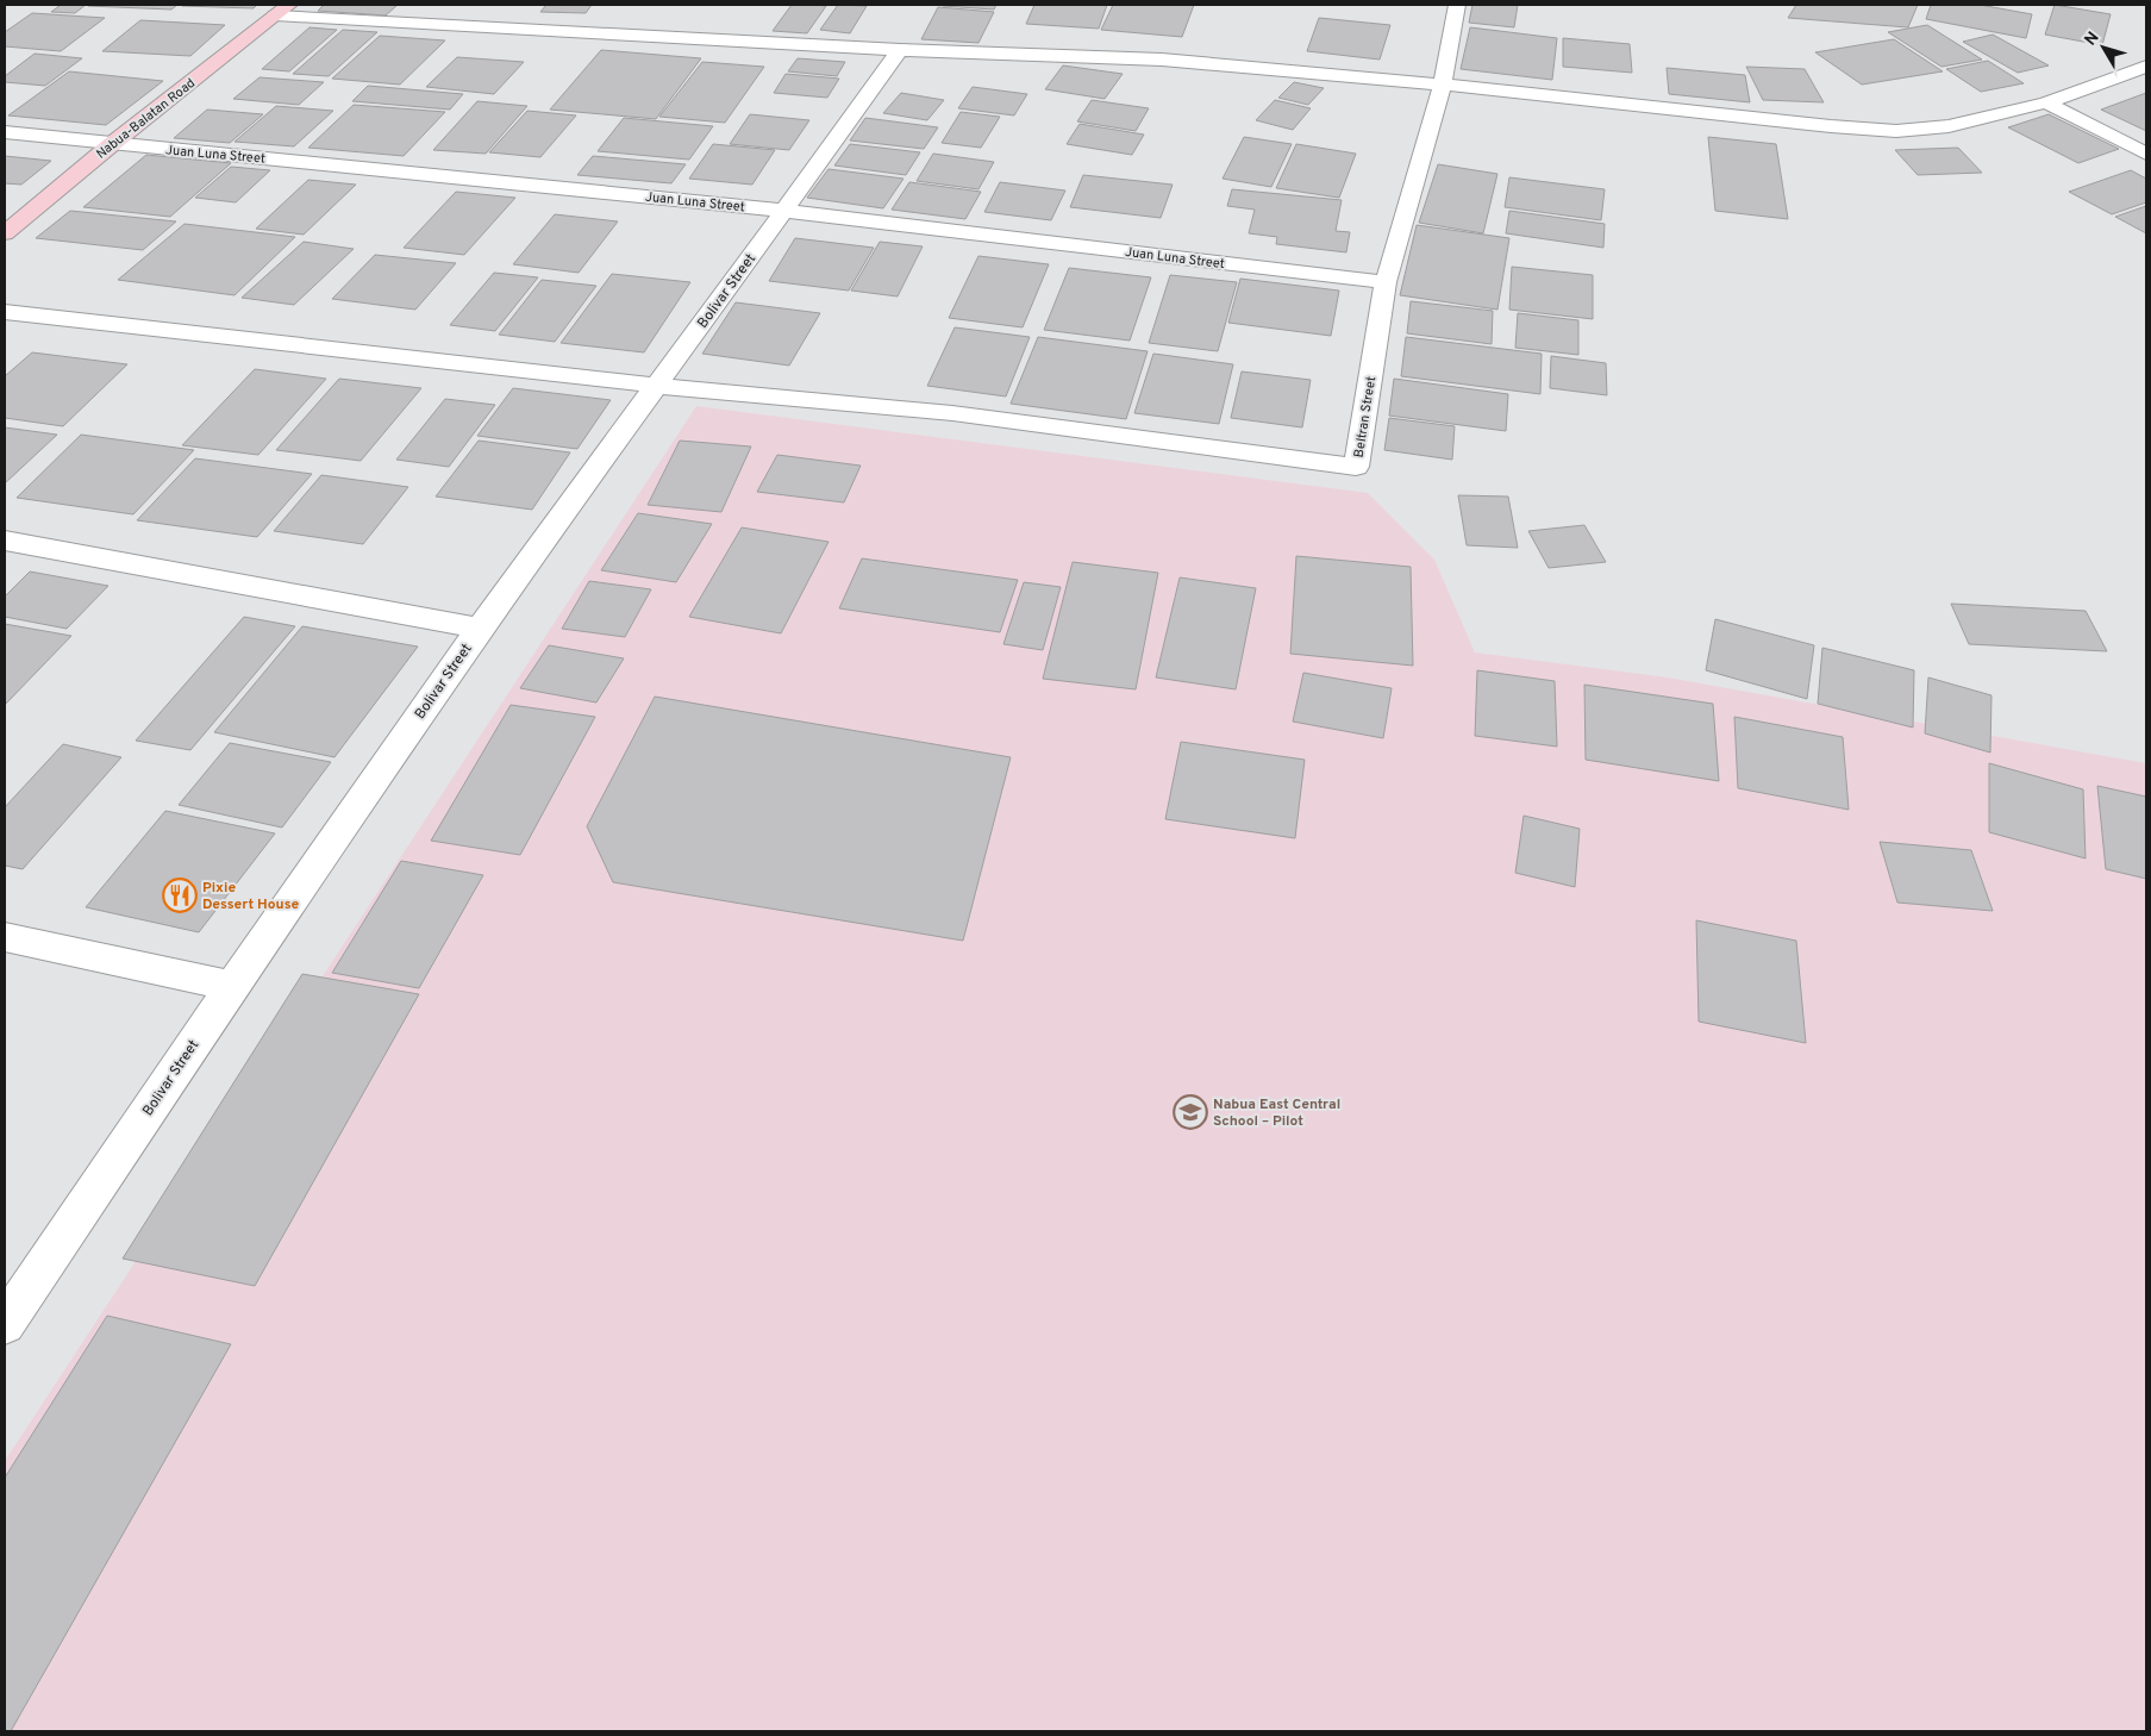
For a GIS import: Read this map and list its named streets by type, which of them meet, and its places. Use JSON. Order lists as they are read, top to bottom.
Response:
{
  "streets": {
    "main road": ["Nabua-Balatan Road"],
    "street": ["Juan Luna Street", "Bolivar Street", "Beltran Street"]
  },
  "crossings": [
    ["Nabua-Balatan Road", "Juan Luna Street"],
    ["Juan Luna Street", "Bolivar Street"],
    ["Juan Luna Street", "Beltran Street"],
    ["Bolivar Street", "Beltran Street"]
  ],
  "places": {
    "restaurant": ["Pixie Dessert House"],
    "school or university": ["Nabua East Central School – Pilot"]
  },
  "north": "top left"
}
